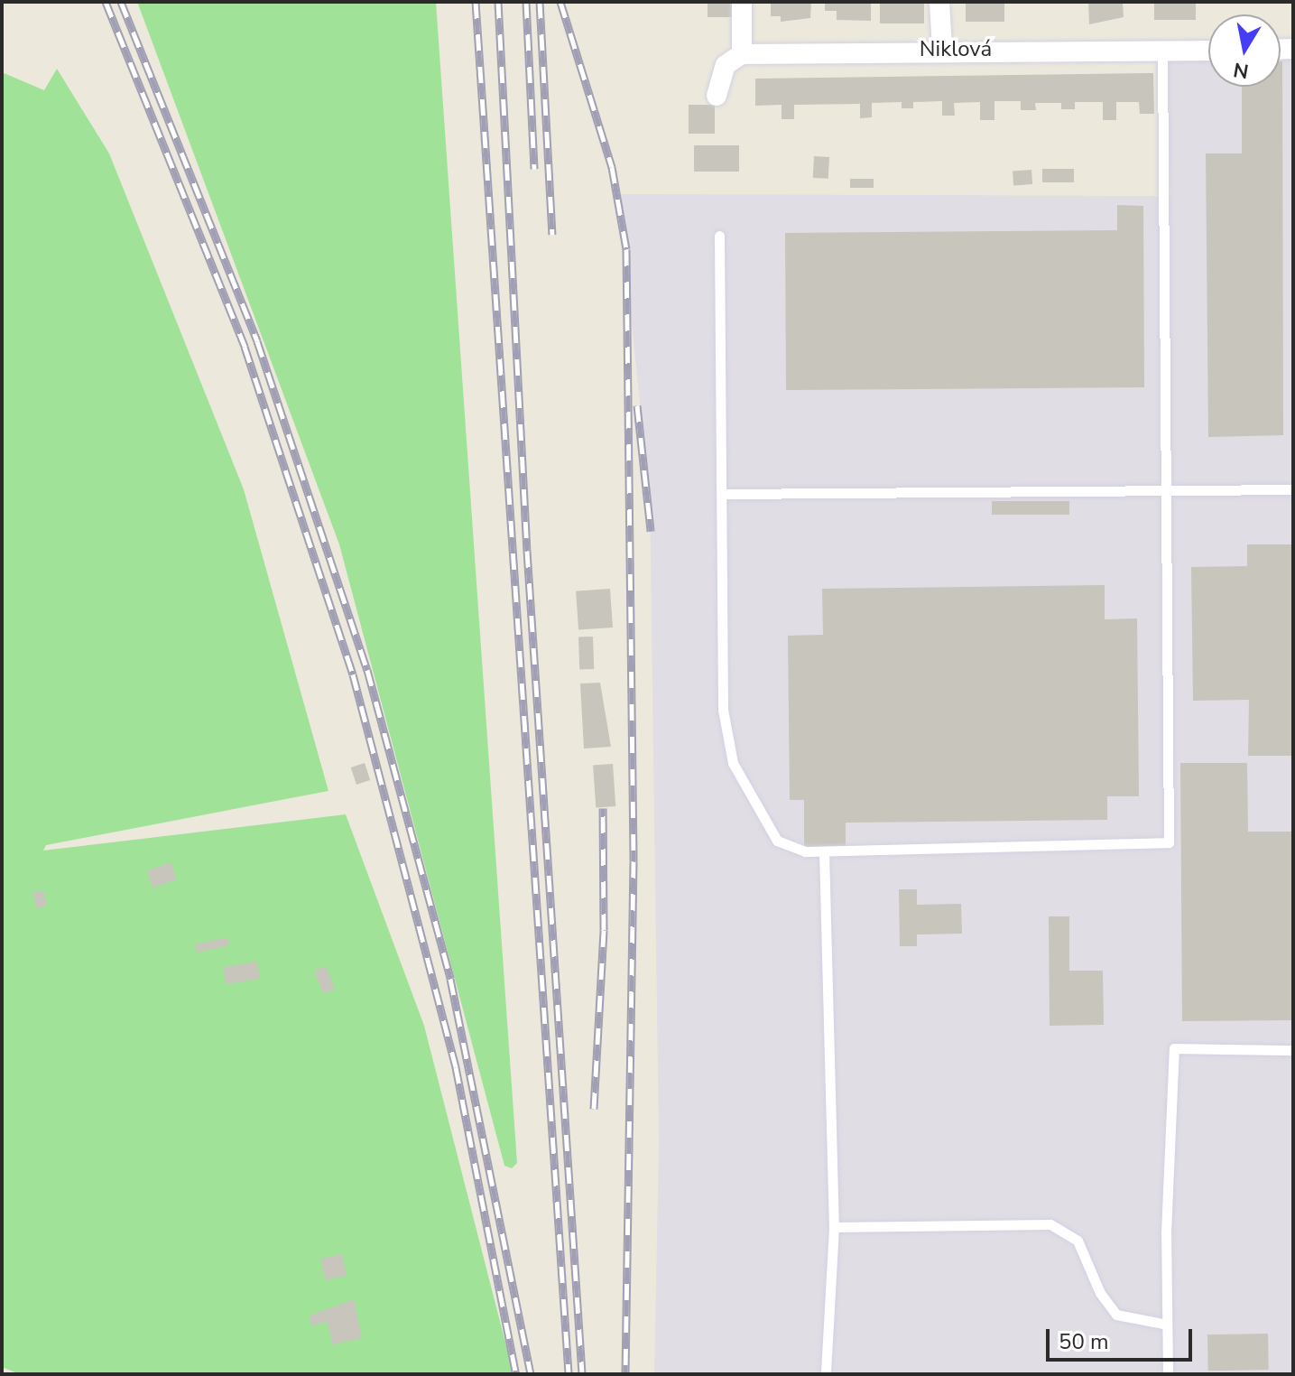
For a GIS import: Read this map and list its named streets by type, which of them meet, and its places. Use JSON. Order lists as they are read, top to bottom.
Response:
{
  "streets": {
    "street": ["Niklová"]
  },
  "scale_bar": "50 m",
  "north": "bottom"
}
